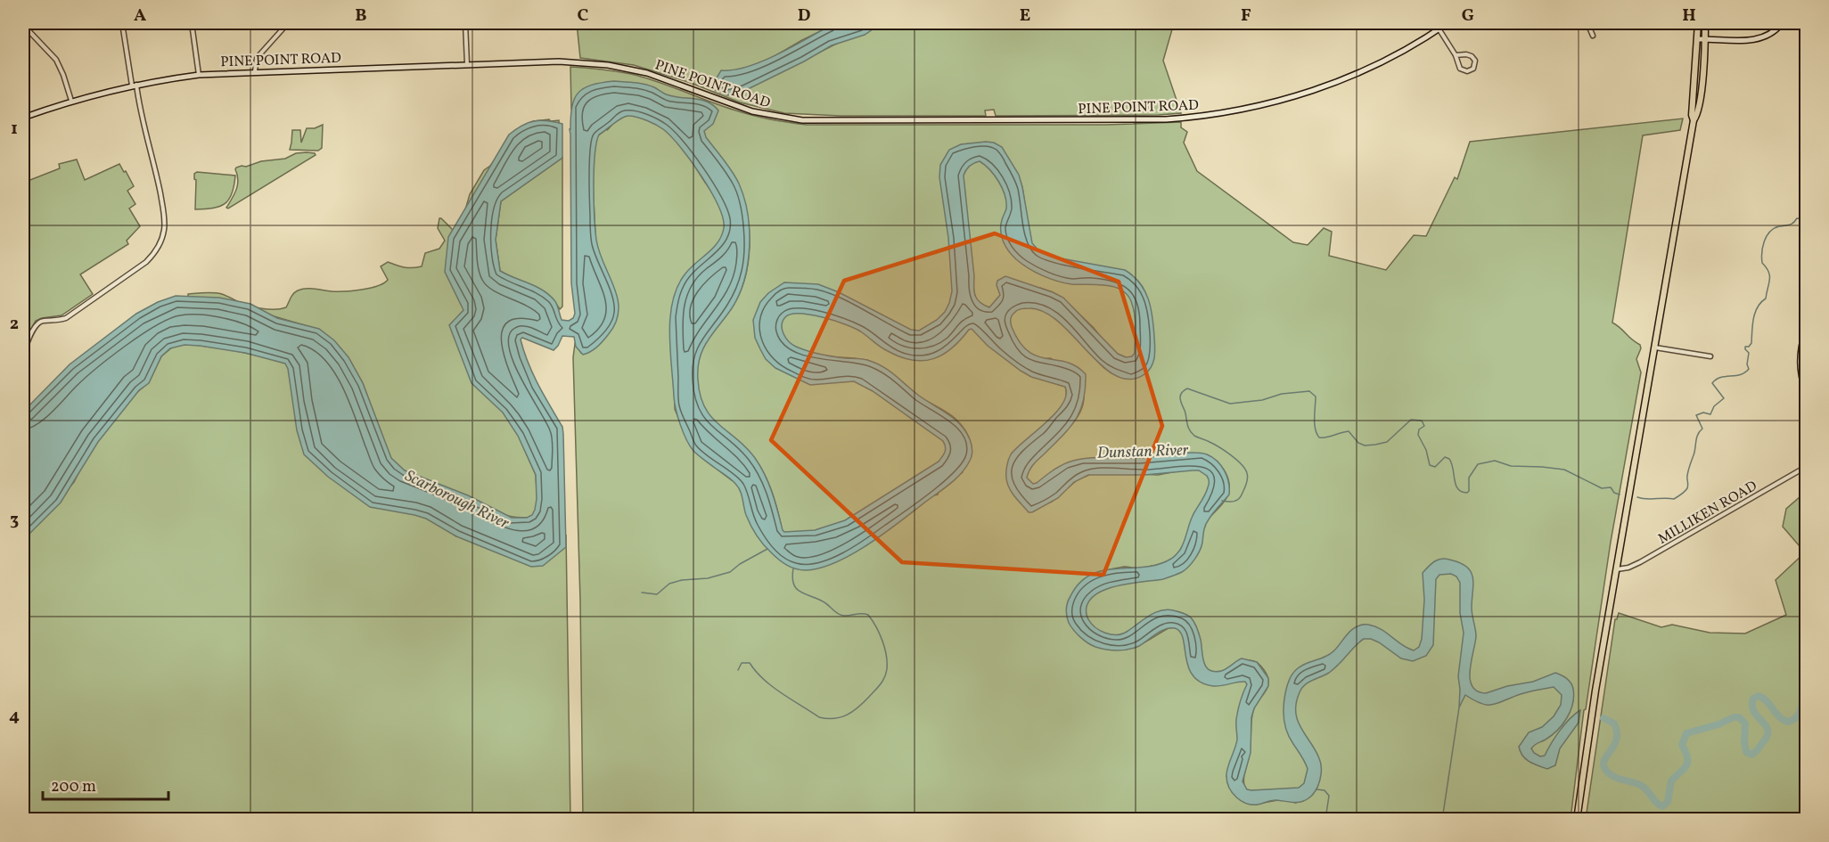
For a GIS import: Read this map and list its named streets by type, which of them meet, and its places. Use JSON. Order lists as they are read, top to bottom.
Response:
{
  "streets": {
    "main road": ["PINE POINT ROAD"],
    "street": ["MILLIKEN ROAD"]
  },
  "water": ["Dunstan River", "Scarborough River"],
  "scale_bar": "200 m",
  "grid": {
    "columns": [
      "A",
      "B",
      "C",
      "D",
      "E",
      "F",
      "G",
      "H"
    ],
    "rows": [
      "1",
      "2",
      "3",
      "4"
    ]
  }
}
